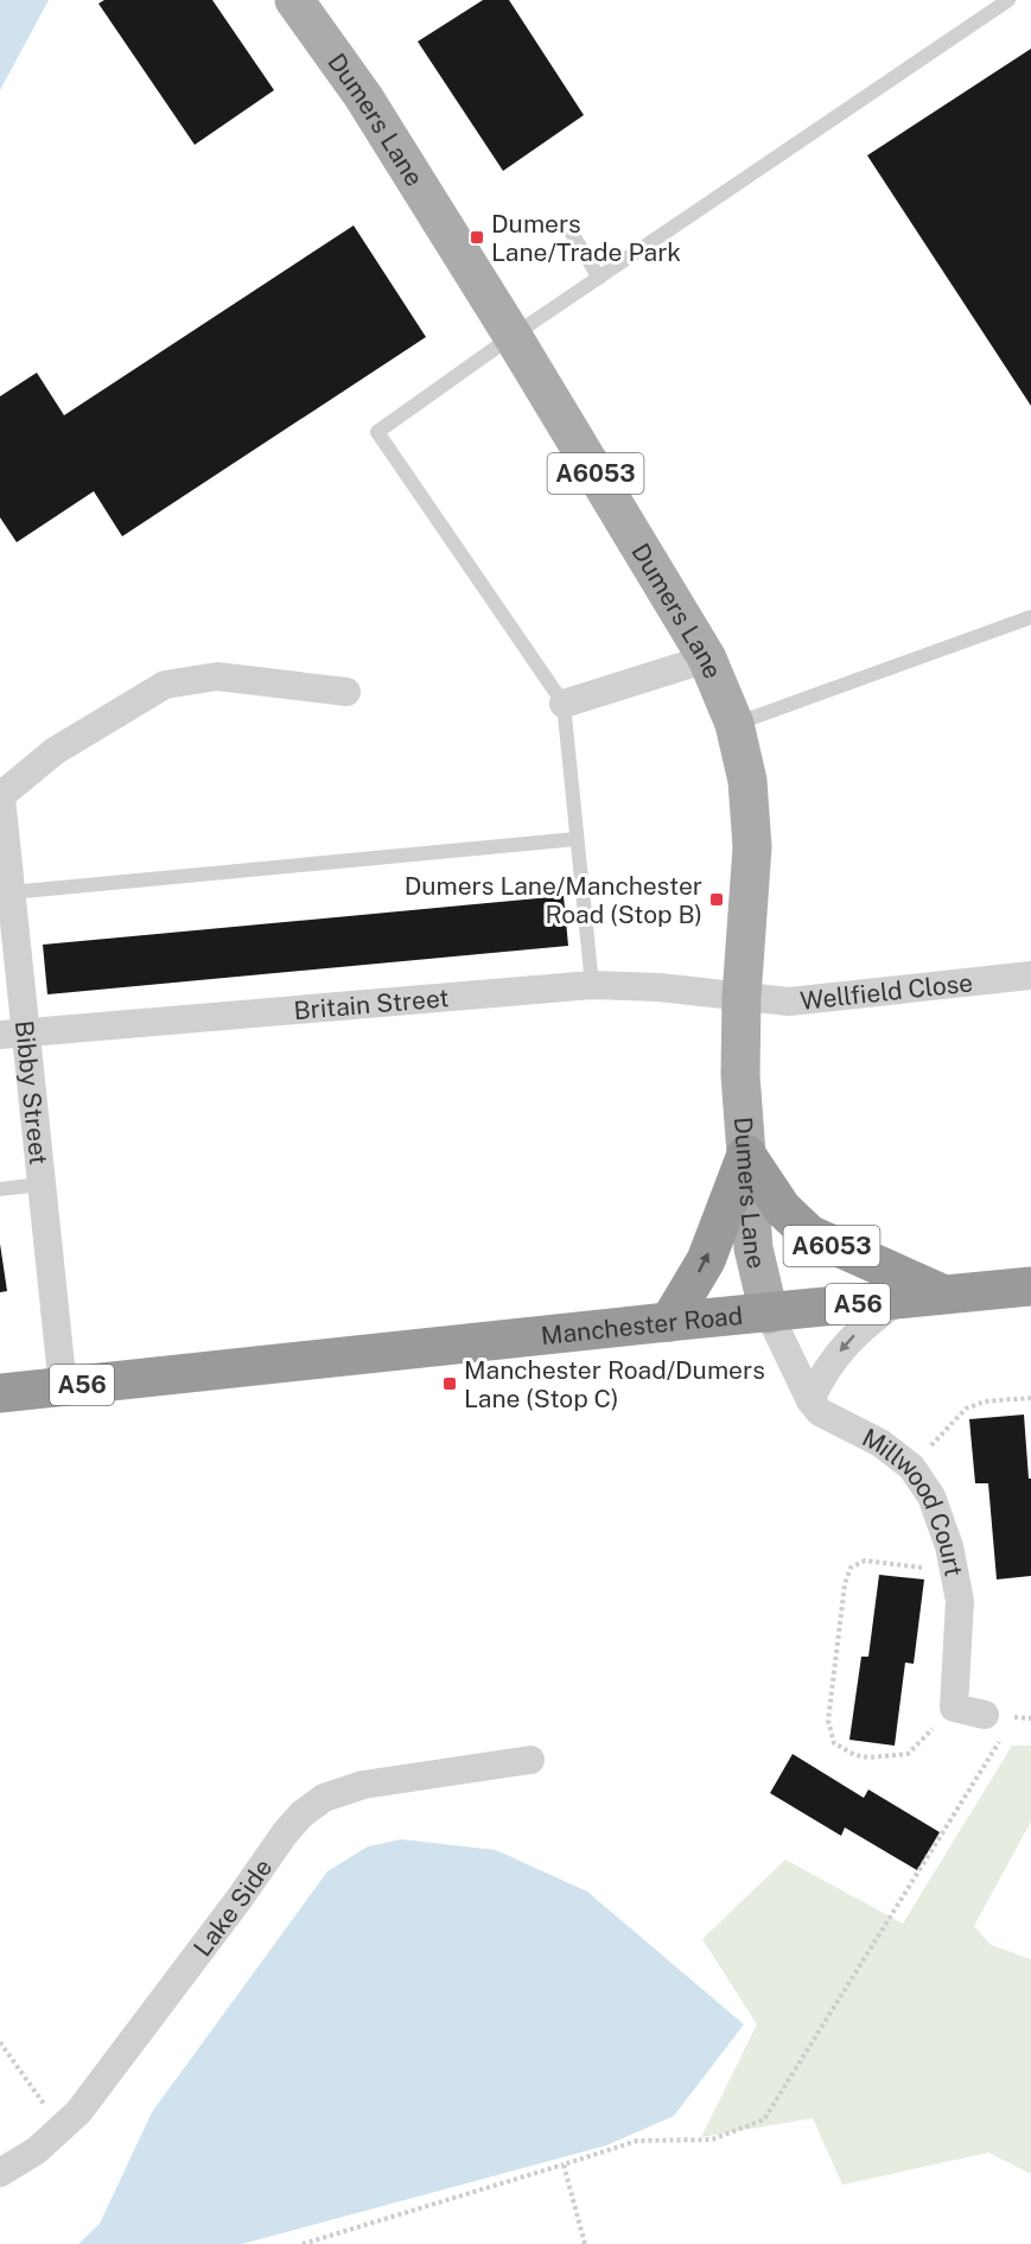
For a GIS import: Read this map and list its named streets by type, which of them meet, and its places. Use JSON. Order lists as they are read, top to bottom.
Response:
{
  "streets": {
    "highway": ["A6053", "A56", "Manchester Road"],
    "main road": ["Dumers Lane"],
    "street": [
      "Wellfield Close",
      "Britain Street",
      "Bibby Street",
      "Millwood Court",
      "Lake Side"
    ]
  },
  "crossings": [
    ["Dumers Lane", "A6053"],
    ["Dumers Lane", "Wellfield Close"],
    ["Dumers Lane", "Britain Street"],
    ["Dumers Lane", "Manchester Road"],
    ["Dumers Lane", "Millwood Court"],
    ["A6053", "Manchester Road"],
    ["Wellfield Close", "Britain Street"],
    ["Britain Street", "Bibby Street"],
    ["Bibby Street", "Manchester Road"],
    ["Manchester Road", "Millwood Court"]
  ],
  "places": {
    "transit": ["Dumers Lane/Trade Park", "Dumers Lane/Manchester Road (Stop B)", "Manchester Road/Dumers Lane (Stop C)"]
  }
}
